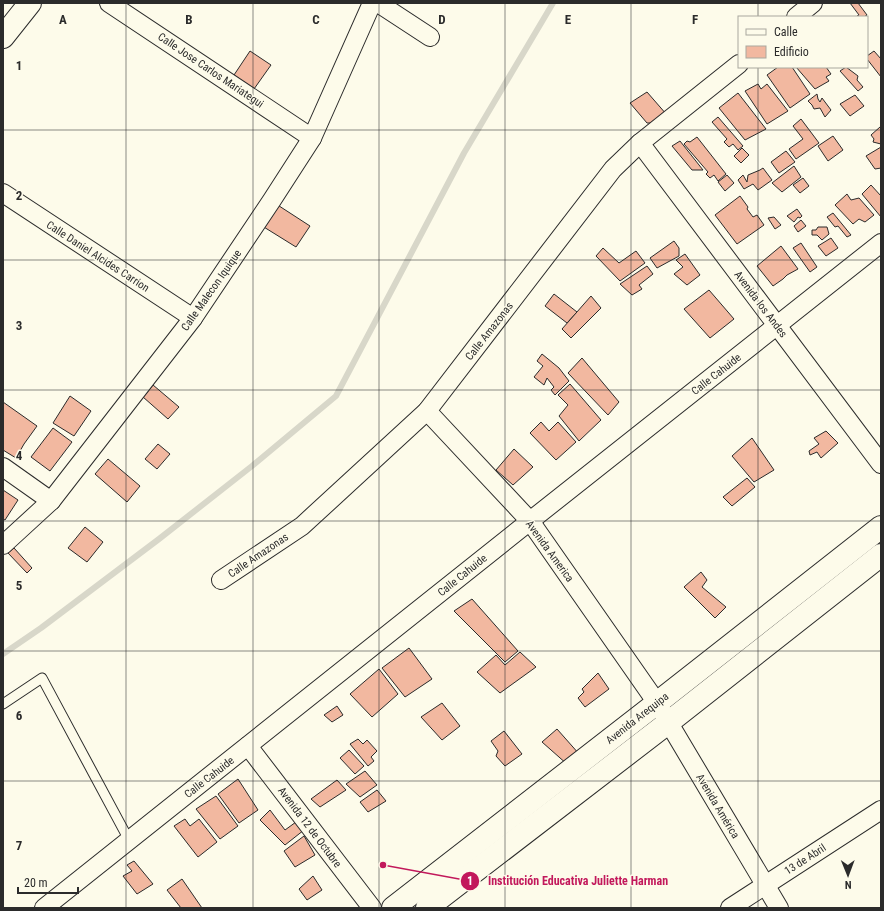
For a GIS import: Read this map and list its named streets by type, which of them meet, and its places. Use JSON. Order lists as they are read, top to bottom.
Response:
{
  "streets": {
    "street": [
      "Calle Jose Carlos Mariategui",
      "Calle Daniel Alcides Carrion",
      "Calle Malecon Iquique",
      "Avenida los Andes",
      "Calle Amazonas",
      "Calle Cahuide",
      "Avenida America",
      "Avenida Arequipa",
      "Avenida América",
      "Avenida 12 de Octubre",
      "13 de Abril"
    ]
  },
  "crossings": [
    ["Calle Jose Carlos Mariategui", "Calle Malecon Iquique"],
    ["Calle Daniel Alcides Carrion", "Calle Malecon Iquique"],
    ["Avenida los Andes", "Calle Amazonas"],
    ["Avenida los Andes", "Calle Cahuide"],
    ["Calle Amazonas", "Avenida America"],
    ["Calle Cahuide", "Avenida America"],
    ["Calle Cahuide", "Avenida 12 de Octubre"],
    ["Avenida America", "Avenida Arequipa"],
    ["Avenida America", "Avenida América"],
    ["Avenida Arequipa", "Avenida América"],
    ["Avenida América", "13 de Abril"]
  ],
  "places": ["Institución Educativa Juliette Harman"],
  "legend": ["Calle", "Edificio"],
  "scale_bar": "20 m",
  "north": "bottom",
  "grid": {
    "columns": [
      "A",
      "B",
      "C",
      "D",
      "E",
      "F"
    ],
    "rows": [
      "1",
      "2",
      "3",
      "4",
      "5",
      "6",
      "7"
    ]
  }
}
